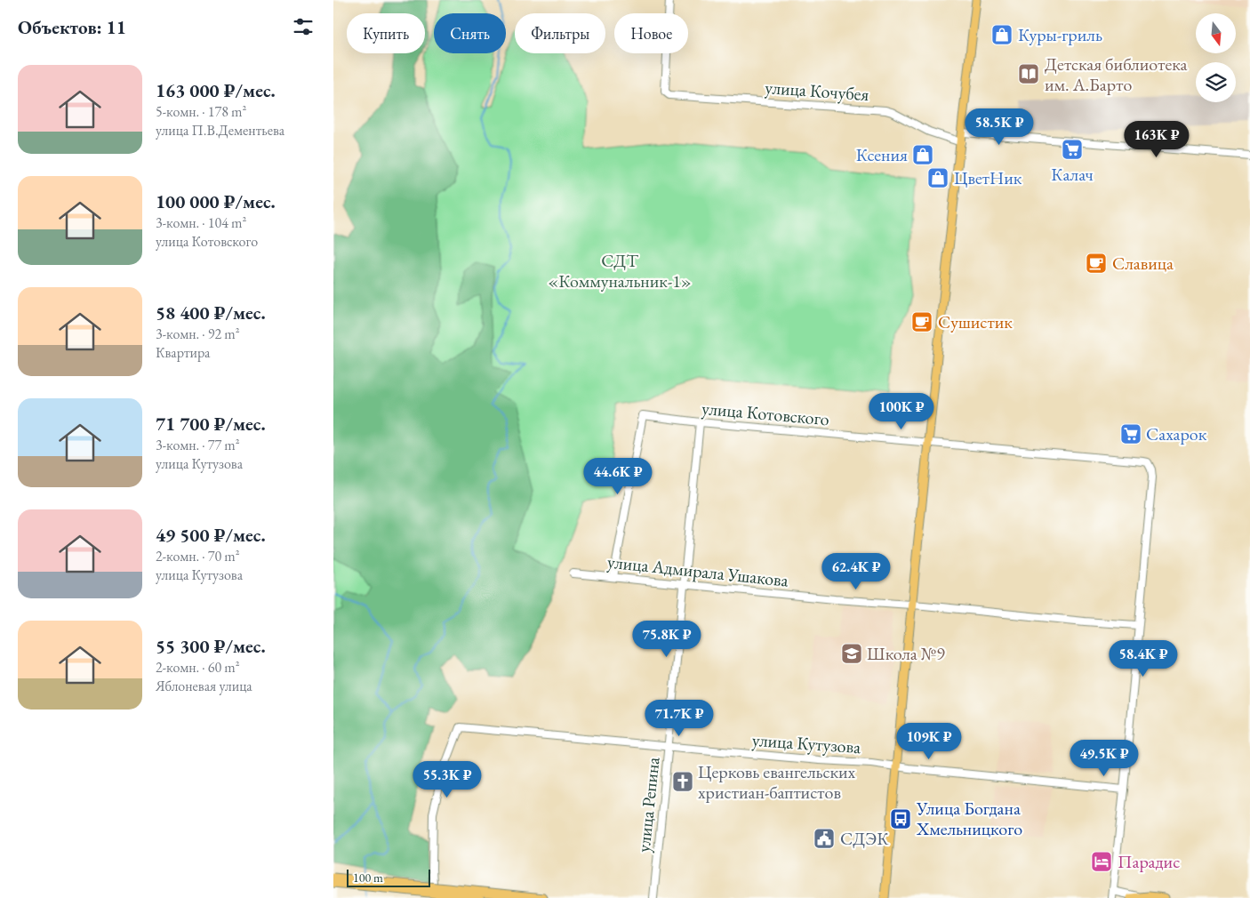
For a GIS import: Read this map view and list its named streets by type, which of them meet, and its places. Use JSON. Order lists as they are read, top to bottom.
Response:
{
  "streets": {
    "street": [
      "улица Кочубея",
      "улица Котовского",
      "улица Адмирала Ушакова",
      "улица Кутузова",
      "улица Репина"
    ]
  },
  "crossings": [
    ["улица Котовского", "улица Адмирала Ушакова"],
    ["улица Котовского", "улица Репина"],
    ["улица Адмирала Ушакова", "улица Репина"],
    ["улица Кутузова", "улица Репина"]
  ],
  "parks": ["СДТ «Коммунальник-1»"],
  "places": {
    "shop": ["Куры-гриль", "Ксения", "ЦветНик"],
    "library": ["Детская библиотека им. А.Барто"],
    "supermarket": ["Калач", "Сахарок"],
    "cafe": ["Славица", "Сушистик"],
    "school or university": ["Школа №9"],
    "church": ["Церковь евангельских христиан-баптистов"],
    "bus stop": ["Улица Богдана Хмельницкого"],
    "public building": ["СДЭК"],
    "hotel": ["Парадис"]
  },
  "scale_bar": "100 m",
  "north": "bottom",
  "page": {
    "heading": "Объектов: 11",
    "chip": [
      "Купить",
      "Снять",
      "Фильтры",
      "Новое"
    ],
    "list": [
      {
        "name": "163 000 ₽/мес.",
        "note": "5-комн. · 178 m² · улица П.В.Дементьева"
      },
      {
        "name": "100 000 ₽/мес.",
        "note": "3-комн. · 104 m² · улица Котовского"
      },
      {
        "name": "58 400 ₽/мес.",
        "note": "3-комн. · 92 m² · Квартира"
      },
      {
        "name": "71 700 ₽/мес.",
        "note": "3-комн. · 77 m² · улица Кутузова"
      },
      {
        "name": "49 500 ₽/мес.",
        "note": "2-комн. · 70 m² · улица Кутузова"
      },
      {
        "name": "55 300 ₽/мес.",
        "note": "2-комн. · 60 m² · Яблоневая улица"
      }
    ],
    "price": [
      "58.5K ₽",
      "163K ₽",
      "100K ₽",
      "44.6K ₽",
      "62.4K ₽",
      "75.8K ₽",
      "58.4K ₽",
      "71.7K ₽",
      "109K ₽",
      "49.5K ₽",
      "55.3K ₽"
    ],
    "scale": "100 m"
  }
}
